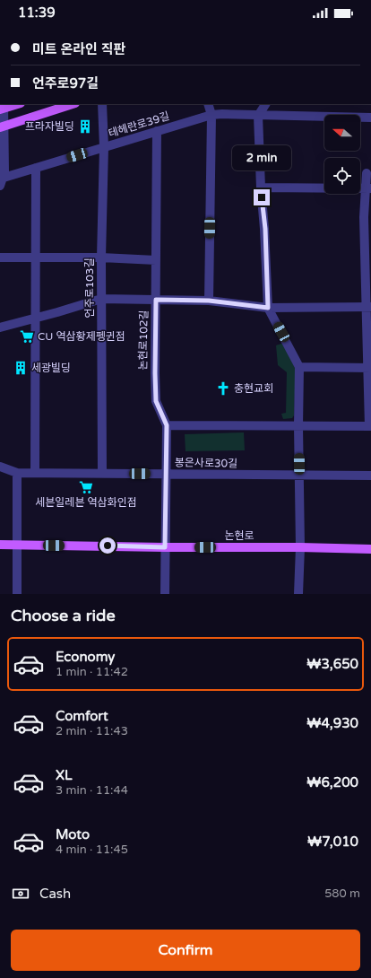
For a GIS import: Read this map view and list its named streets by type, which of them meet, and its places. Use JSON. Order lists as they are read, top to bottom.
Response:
{
  "streets": {
    "main road": ["논현로"],
    "street": [
      "테헤란로39길",
      "언주로103길",
      "논현로102길",
      "봉은사로30길"
    ]
  },
  "crossings": [
    ["테헤란로39길", "언주로103길"],
    ["테헤란로39길", "논현로102길"],
    ["언주로103길", "봉은사로30길"],
    ["논현로102길", "봉은사로30길"],
    ["논현로102길", "논현로"]
  ],
  "places": {
    "building": ["프라자빌딩", "세광빌딩"],
    "supermarket": ["CU 역삼황제펭귄점", "세븐일레븐 역삼화인점"],
    "church": ["충현교회"]
  },
  "north": "left",
  "page": {
    "status": "11:39",
    "banner": ["미트 온라인 직판", "언주로97길"],
    "bubble": "2 min",
    "heading": "Choose a ride",
    "list": [
      {
        "name": "Economy",
        "note": "1 min · 11:42",
        "value": "₩3,650"
      },
      {
        "name": "Comfort",
        "note": "2 min · 11:43",
        "value": "₩4,930"
      },
      {
        "name": "XL",
        "note": "3 min · 11:44",
        "value": "₩6,200"
      },
      {
        "name": "Moto",
        "note": "4 min · 11:45",
        "value": "₩7,010"
      }
    ],
    "pay": ["Cash", "580 m"],
    "buttons": "Confirm"
  }
}
